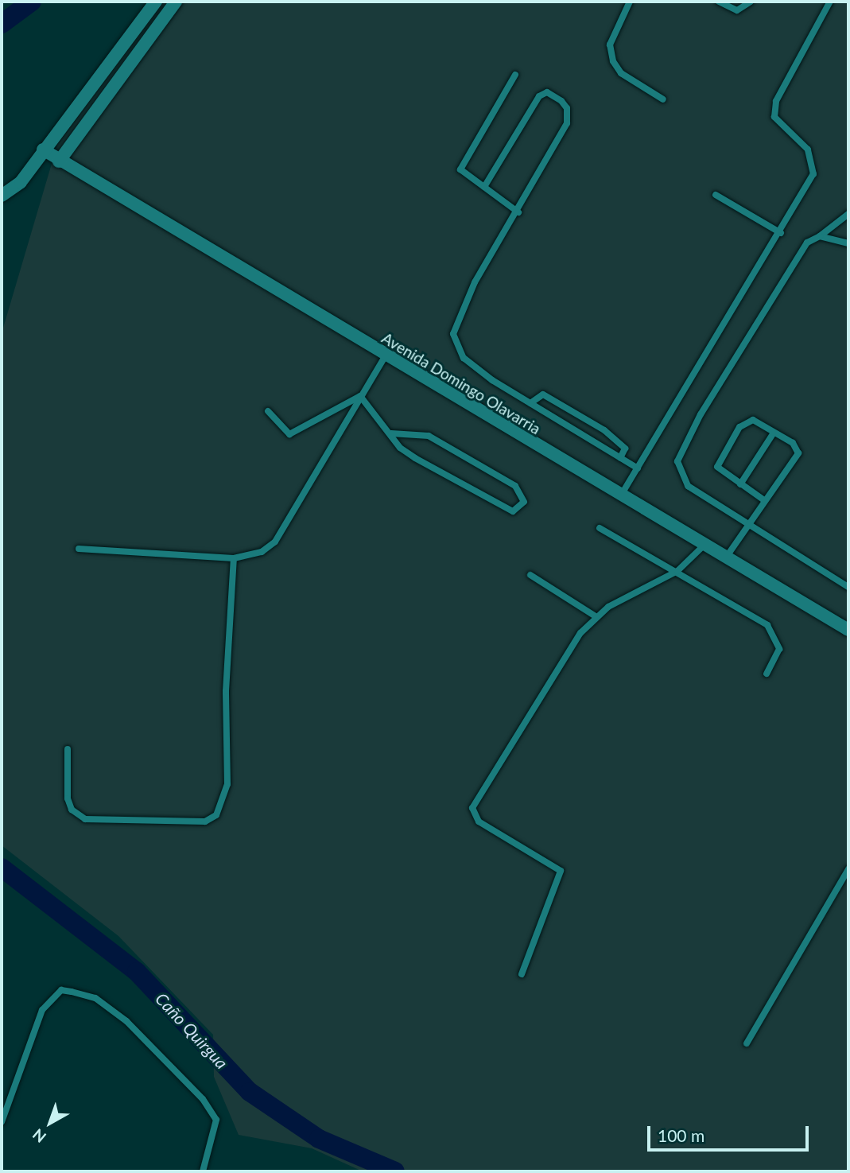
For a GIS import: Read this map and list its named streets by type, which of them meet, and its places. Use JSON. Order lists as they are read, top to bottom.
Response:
{
  "streets": {
    "street": ["Avenida Domingo Olavarria"]
  },
  "water": ["Caño Quirgua"],
  "scale_bar": "100 m",
  "north": "bottom left"
}
